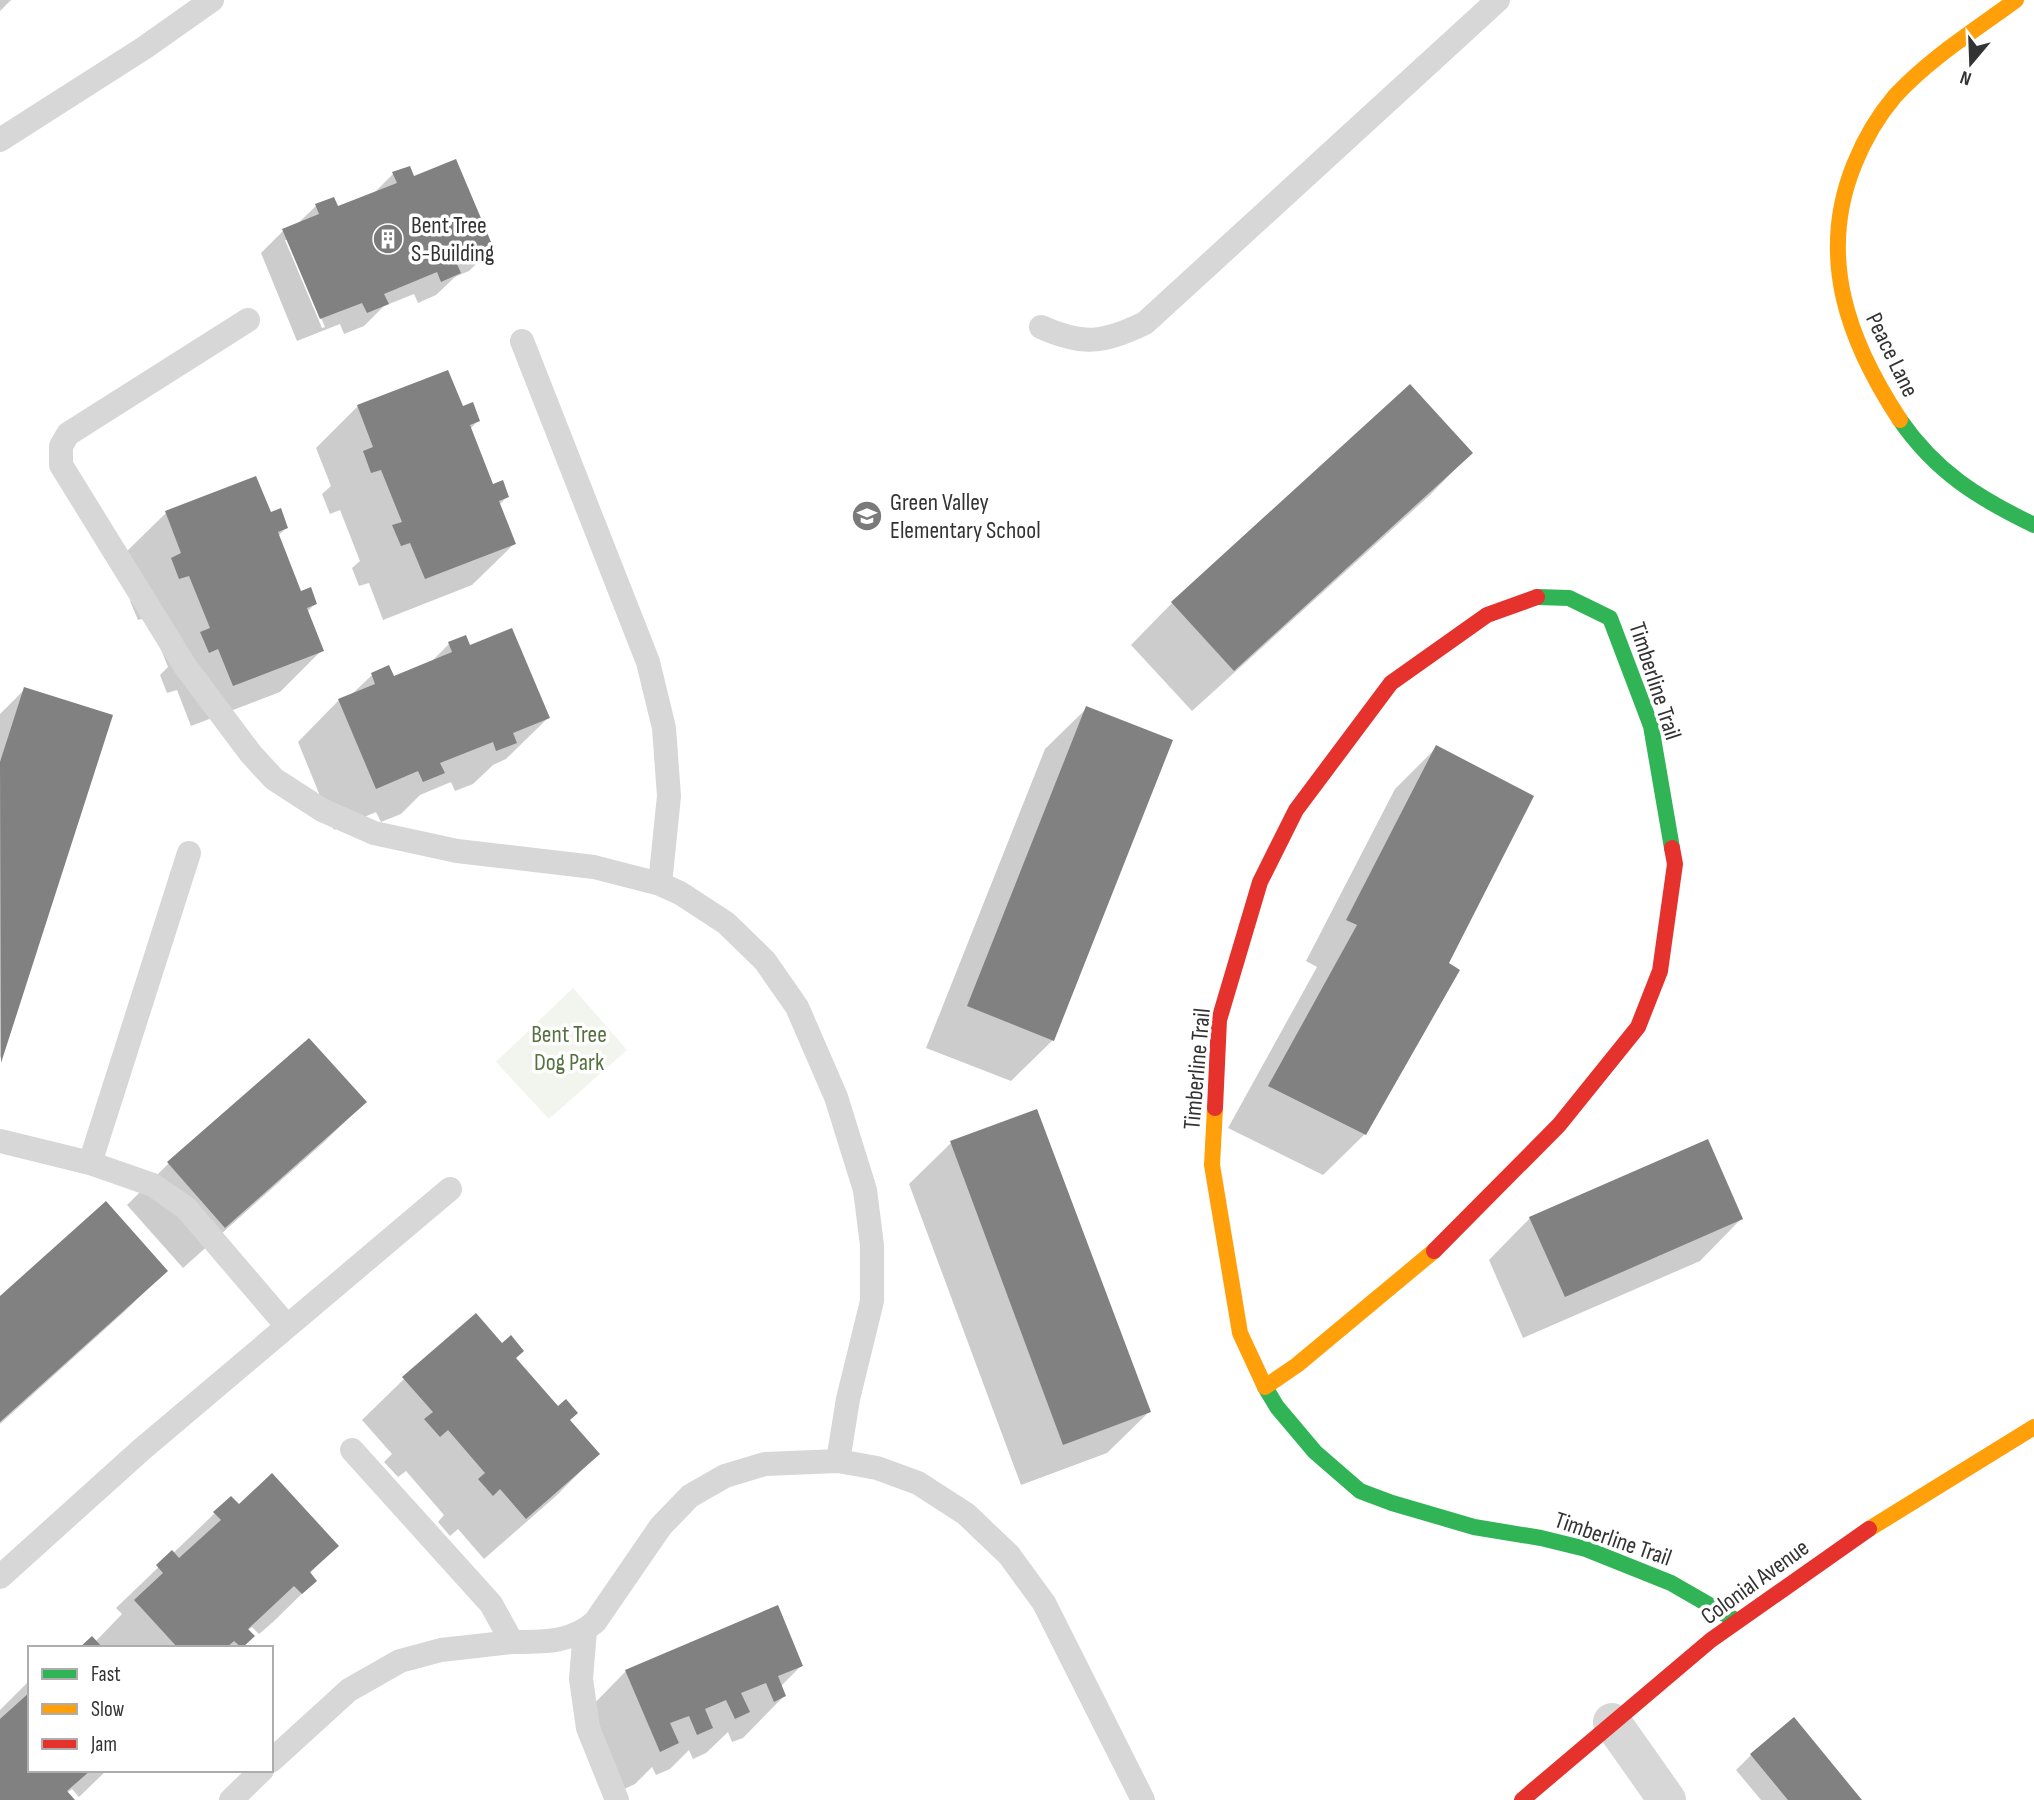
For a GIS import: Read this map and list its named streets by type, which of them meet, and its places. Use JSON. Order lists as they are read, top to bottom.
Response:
{
  "streets": {
    "street": ["Peace Lane", "Timberline Trail", "Colonial Avenue"]
  },
  "crossings": [
    ["Timberline Trail", "Colonial Avenue"]
  ],
  "parks": ["Bent Tree Dog Park"],
  "places": {
    "building": ["Bent Tree S-Building"],
    "school or university": ["Green Valley Elementary School"]
  },
  "legend": ["Fast", "Slow", "Jam"],
  "north": "bottom"
}
